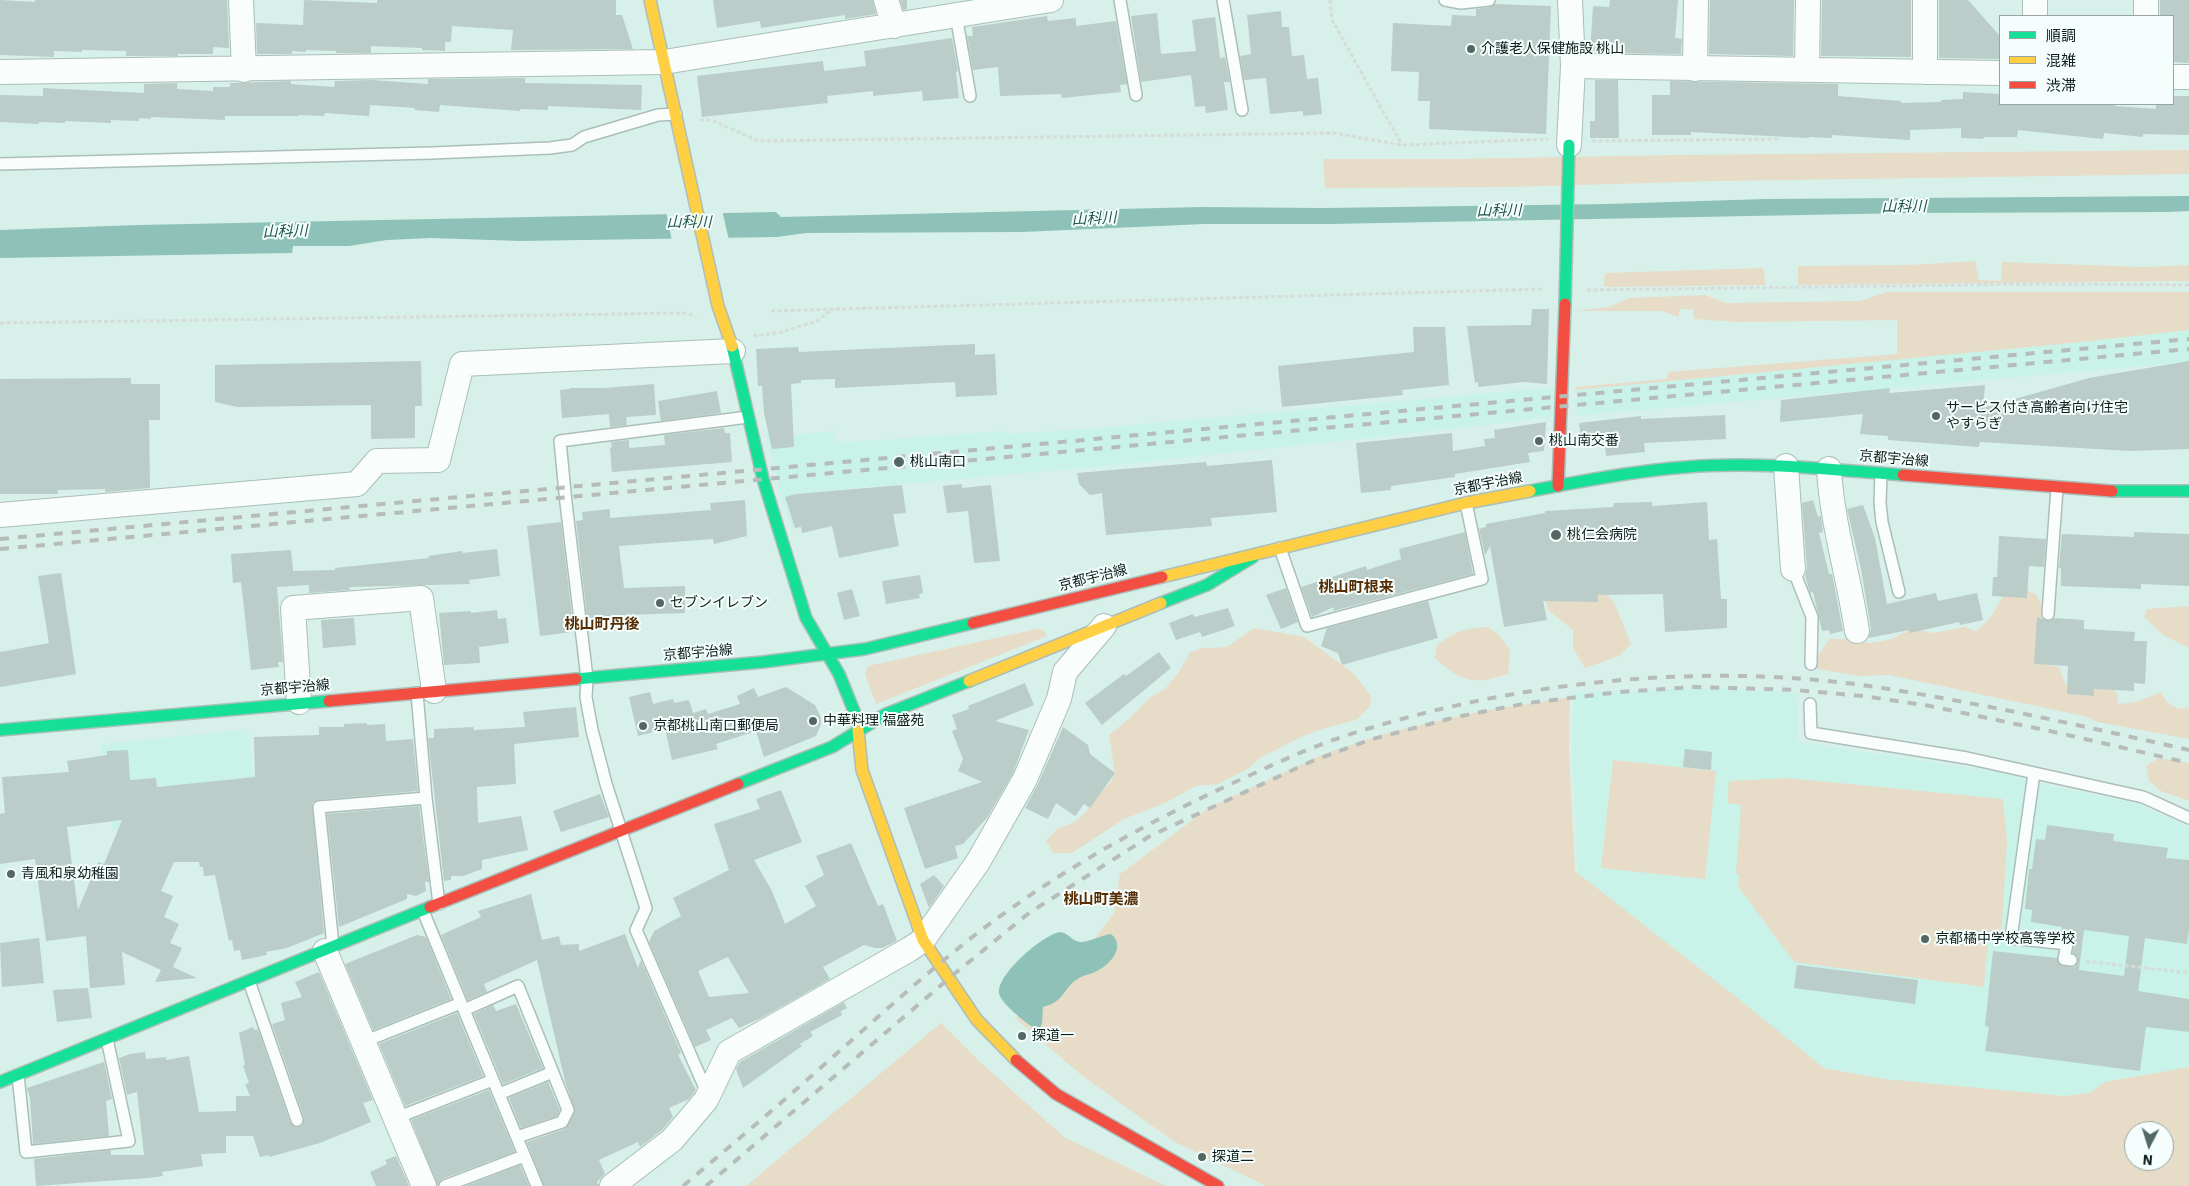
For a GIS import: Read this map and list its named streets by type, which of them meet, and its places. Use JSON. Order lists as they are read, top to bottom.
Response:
{
  "streets": {
    "street": ["京都宇治線"]
  },
  "districts": ["桃山町根来", "桃山町丹後", "桃山町美濃"],
  "water": ["山科川"],
  "places": [
    "介護老人保健施設 桃山",
    "サービス付き高齢者向け住宅 やすらぎ",
    "桃山南交番",
    "桃山南口",
    "桃仁会病院",
    "セブンイレブン",
    "中華料理 福盛苑",
    "京都桃山南口郵便局",
    "青風和泉幼稚園",
    "京都橘中学校高等学校",
    "探道一",
    "探道二"
  ],
  "legend": ["順調", "混雑", "渋滞"],
  "north": "bottom"
}
